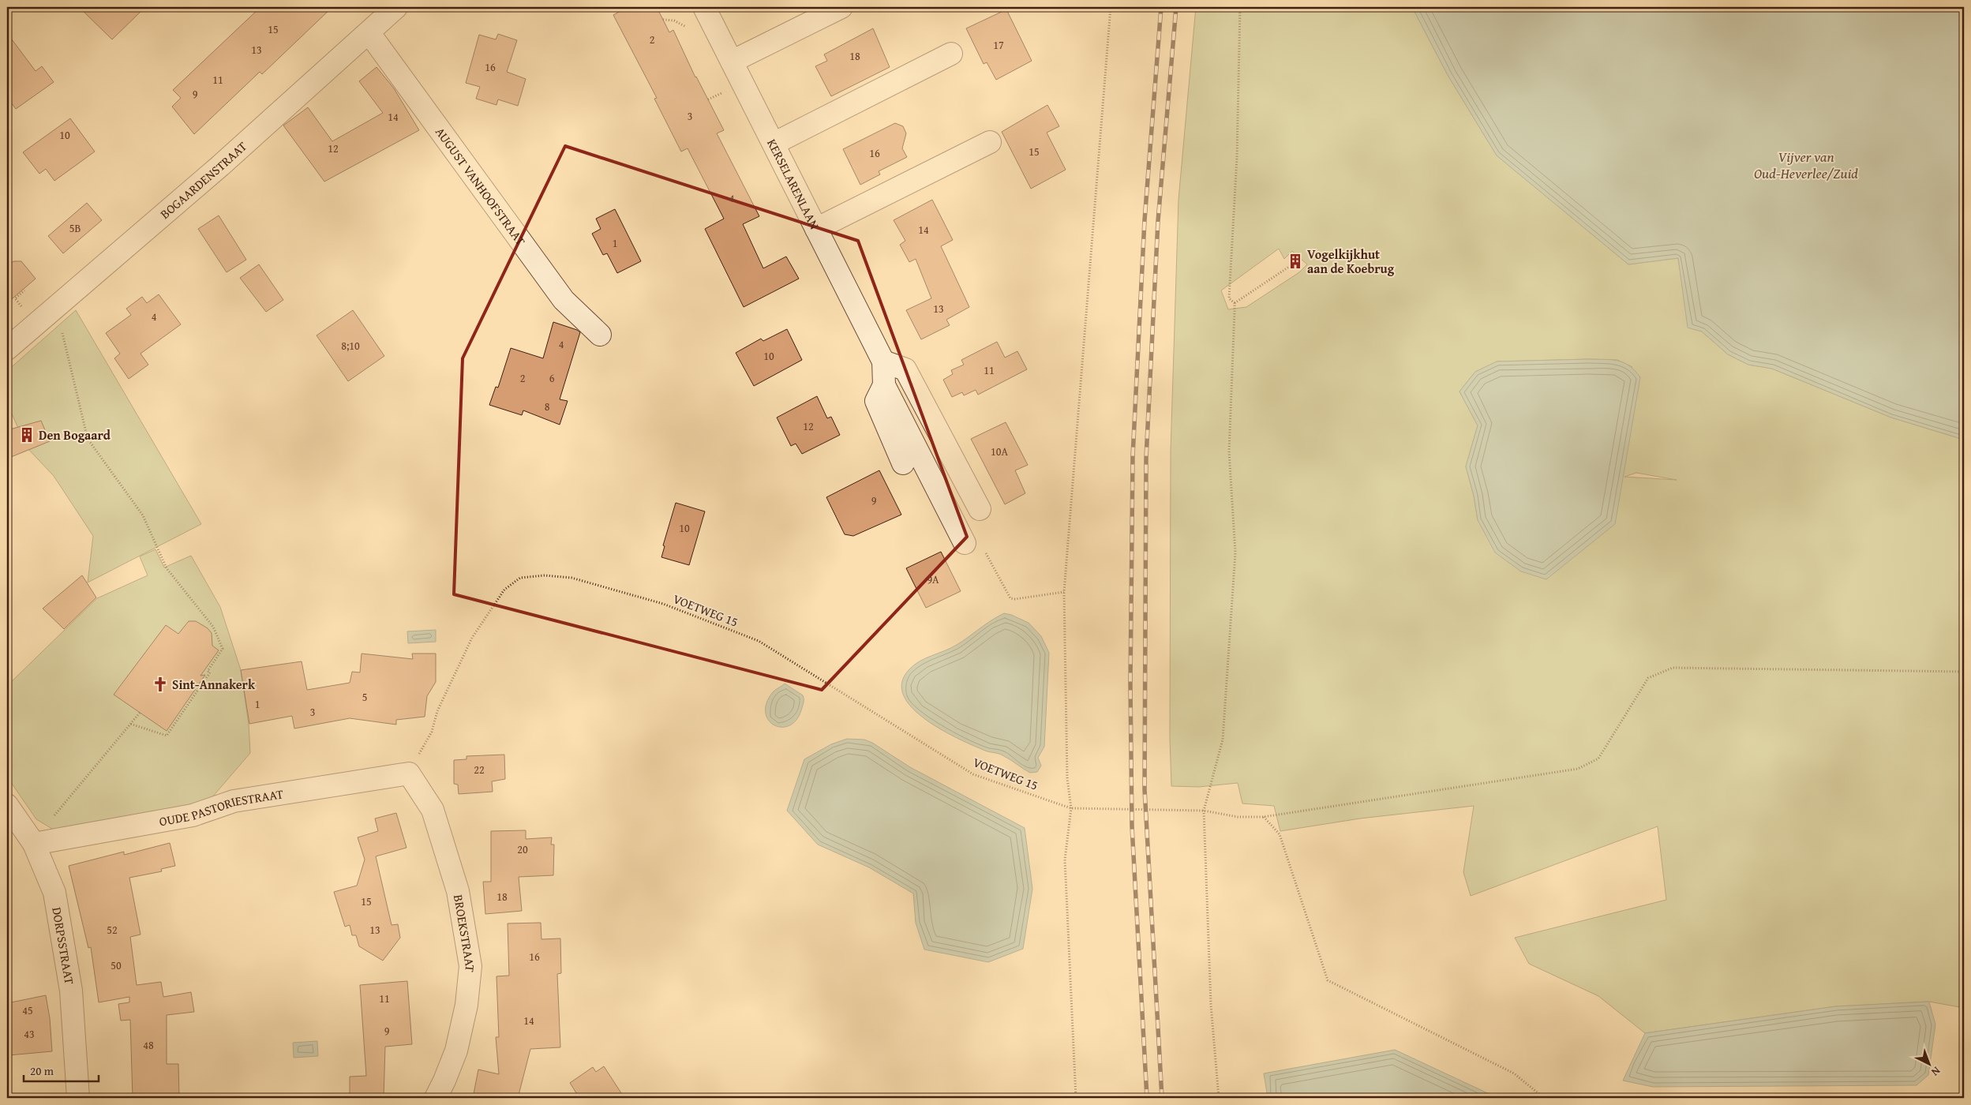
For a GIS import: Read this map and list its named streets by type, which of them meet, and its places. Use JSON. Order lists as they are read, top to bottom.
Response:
{
  "streets": {
    "street": [
      "BOGAARDENSTRAAT",
      "KERSELARENLAAN",
      "AUGUST VANHOOFSTRAAT",
      "OUDE PASTORIESTRAAT",
      "BROEKSTRAAT",
      "DORPSSTRAAT"
    ],
    "path": ["VOETWEG 15"]
  },
  "crossings": [
    ["BOGAARDENSTRAAT", "AUGUST VANHOOFSTRAAT"],
    ["VOETWEG 15", "OUDE PASTORIESTRAAT"],
    ["VOETWEG 15", "BROEKSTRAAT"],
    ["OUDE PASTORIESTRAAT", "BROEKSTRAAT"],
    ["OUDE PASTORIESTRAAT", "DORPSSTRAAT"]
  ],
  "water": ["Vijver van Oud-Heverlee/Zuid"],
  "places": {
    "building": ["Vogelkijkhut aan de Koebrug", "Den Bogaard"],
    "church": ["Sint-Annakerk"]
  },
  "house_numbers": [
    "15",
    "2",
    "17",
    "13",
    "18",
    "16",
    "11",
    "9",
    "3",
    "14",
    "10",
    "12",
    "15",
    "16",
    "4",
    "5B",
    "14",
    "1",
    "13",
    "4",
    "4",
    "8;10",
    "10",
    "11",
    "2",
    "6",
    "8",
    "12",
    "10A",
    "9",
    "10",
    "9A",
    "5",
    "1",
    "3",
    "22",
    "20",
    "18",
    "15",
    "52",
    "13",
    "16",
    "50",
    "11",
    "45",
    "14",
    "9",
    "43",
    "48"
  ],
  "scale_bar": "20 m",
  "north": "bottom right"
}
